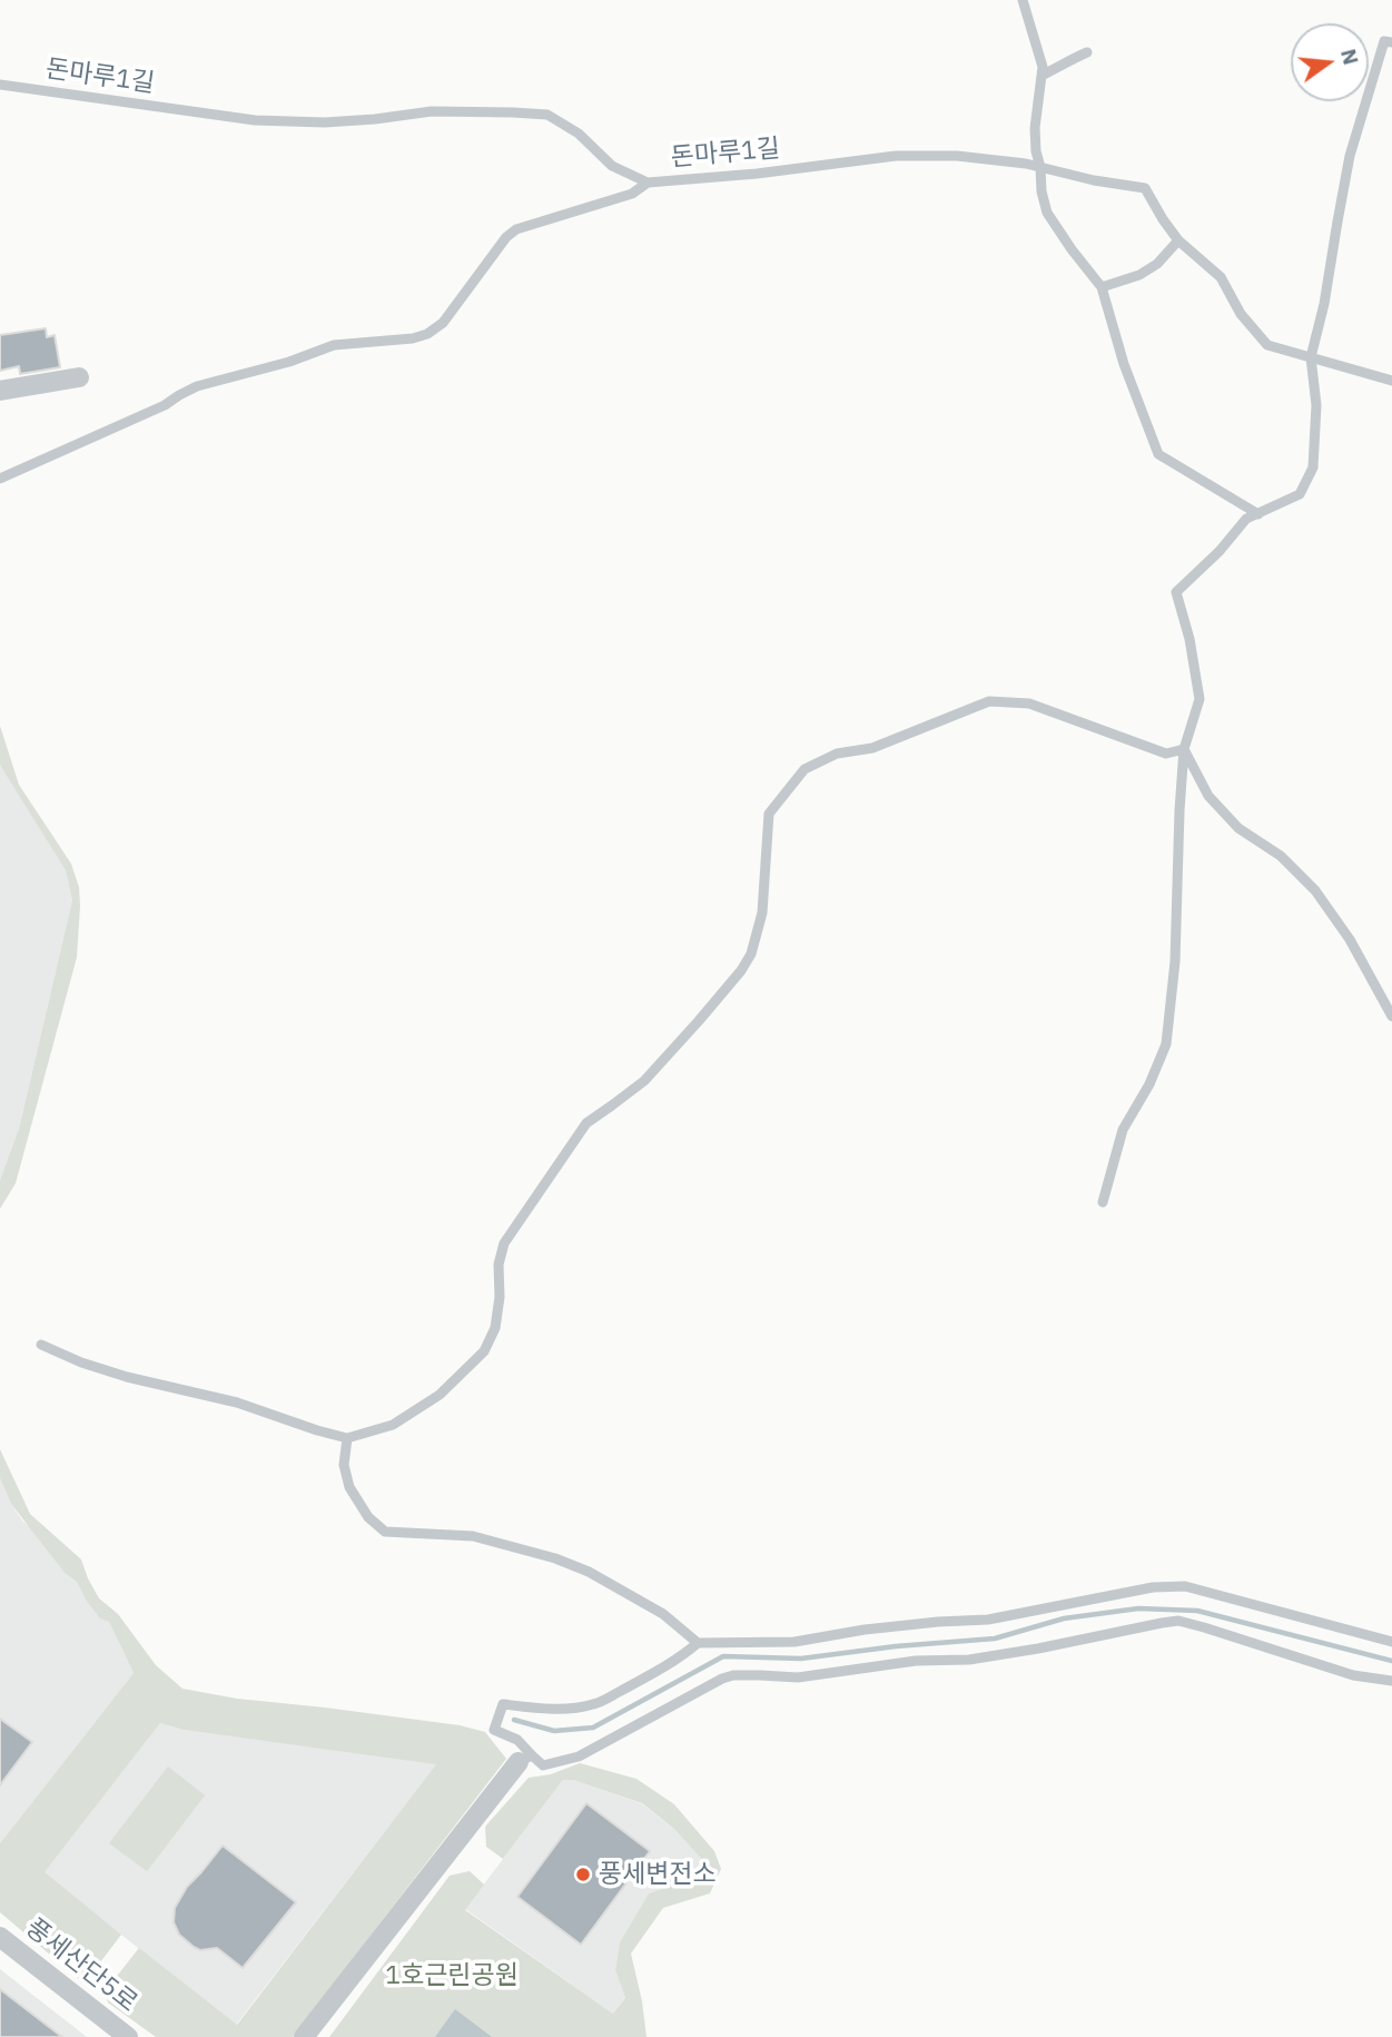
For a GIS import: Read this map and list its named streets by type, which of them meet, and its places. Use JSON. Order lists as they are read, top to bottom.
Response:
{
  "streets": {
    "street": ["풍세산단5로"],
    "lane": ["돈마루1길"]
  },
  "parks": ["1호근린공원"],
  "places": ["풍세변전소"],
  "north": "right"
}
